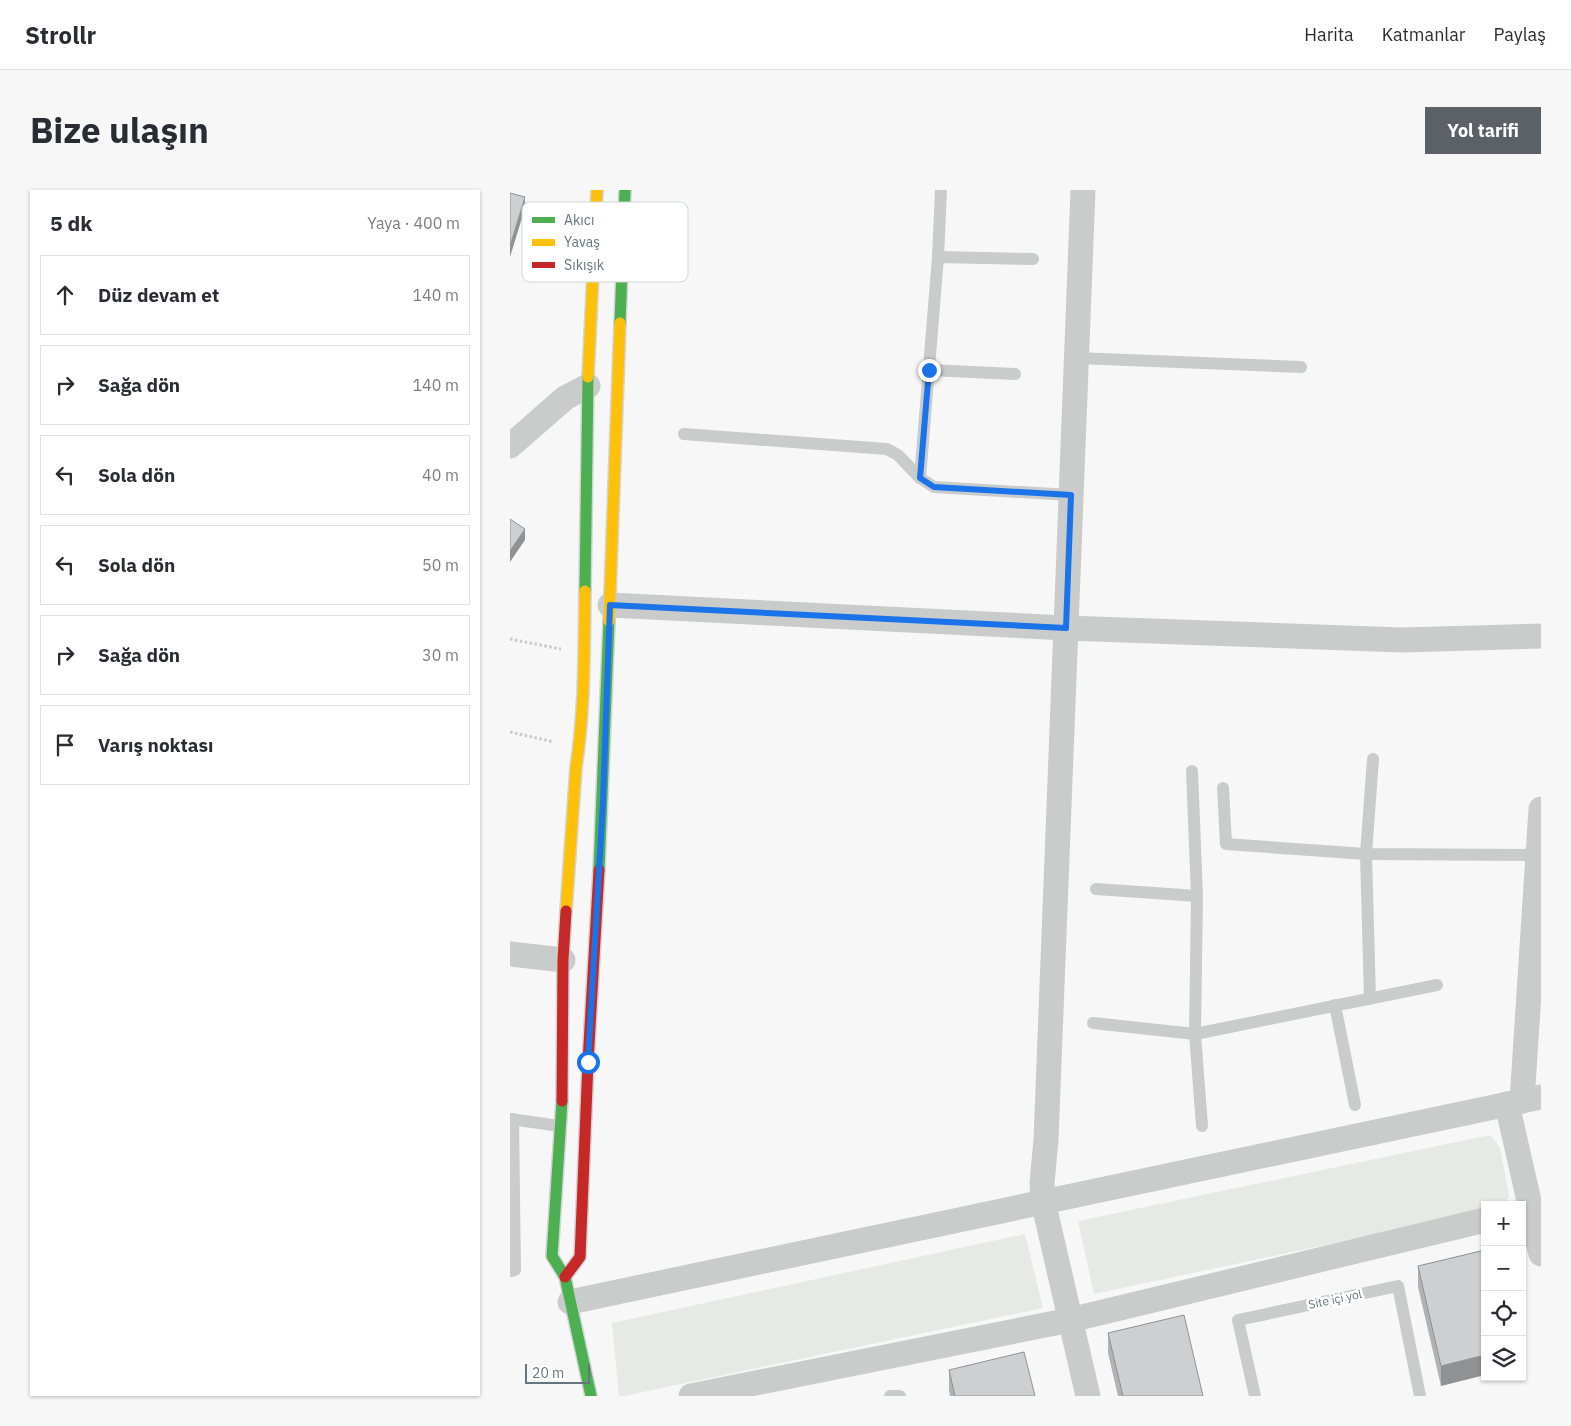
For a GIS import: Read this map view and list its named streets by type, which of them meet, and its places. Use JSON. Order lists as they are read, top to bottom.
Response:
{
  "streets": {
    "lane": ["Site içi yol"]
  },
  "legend": ["Akıcı", "Yavaş", "Sıkışık"],
  "scale_bar": "20 m",
  "page": {
    "header": "Strollr",
    "nav": ["Harita", "Katmanlar", "Paylaş"],
    "title": "Bize ulaşın",
    "buttons": "Yol tarifi",
    "heading": ["5 dk", "Yaya · 400 m"],
    "list": [
      ["Düz devam et", "140 m"],
      ["Sağa dön", "140 m"],
      ["Sola dön", "40 m"],
      ["Sola dön", "50 m"],
      ["Sağa dön", "30 m"],
      "Varış noktası"
    ],
    "map_buttons": ["+", "−"],
    "scale": "20 m"
  }
}
